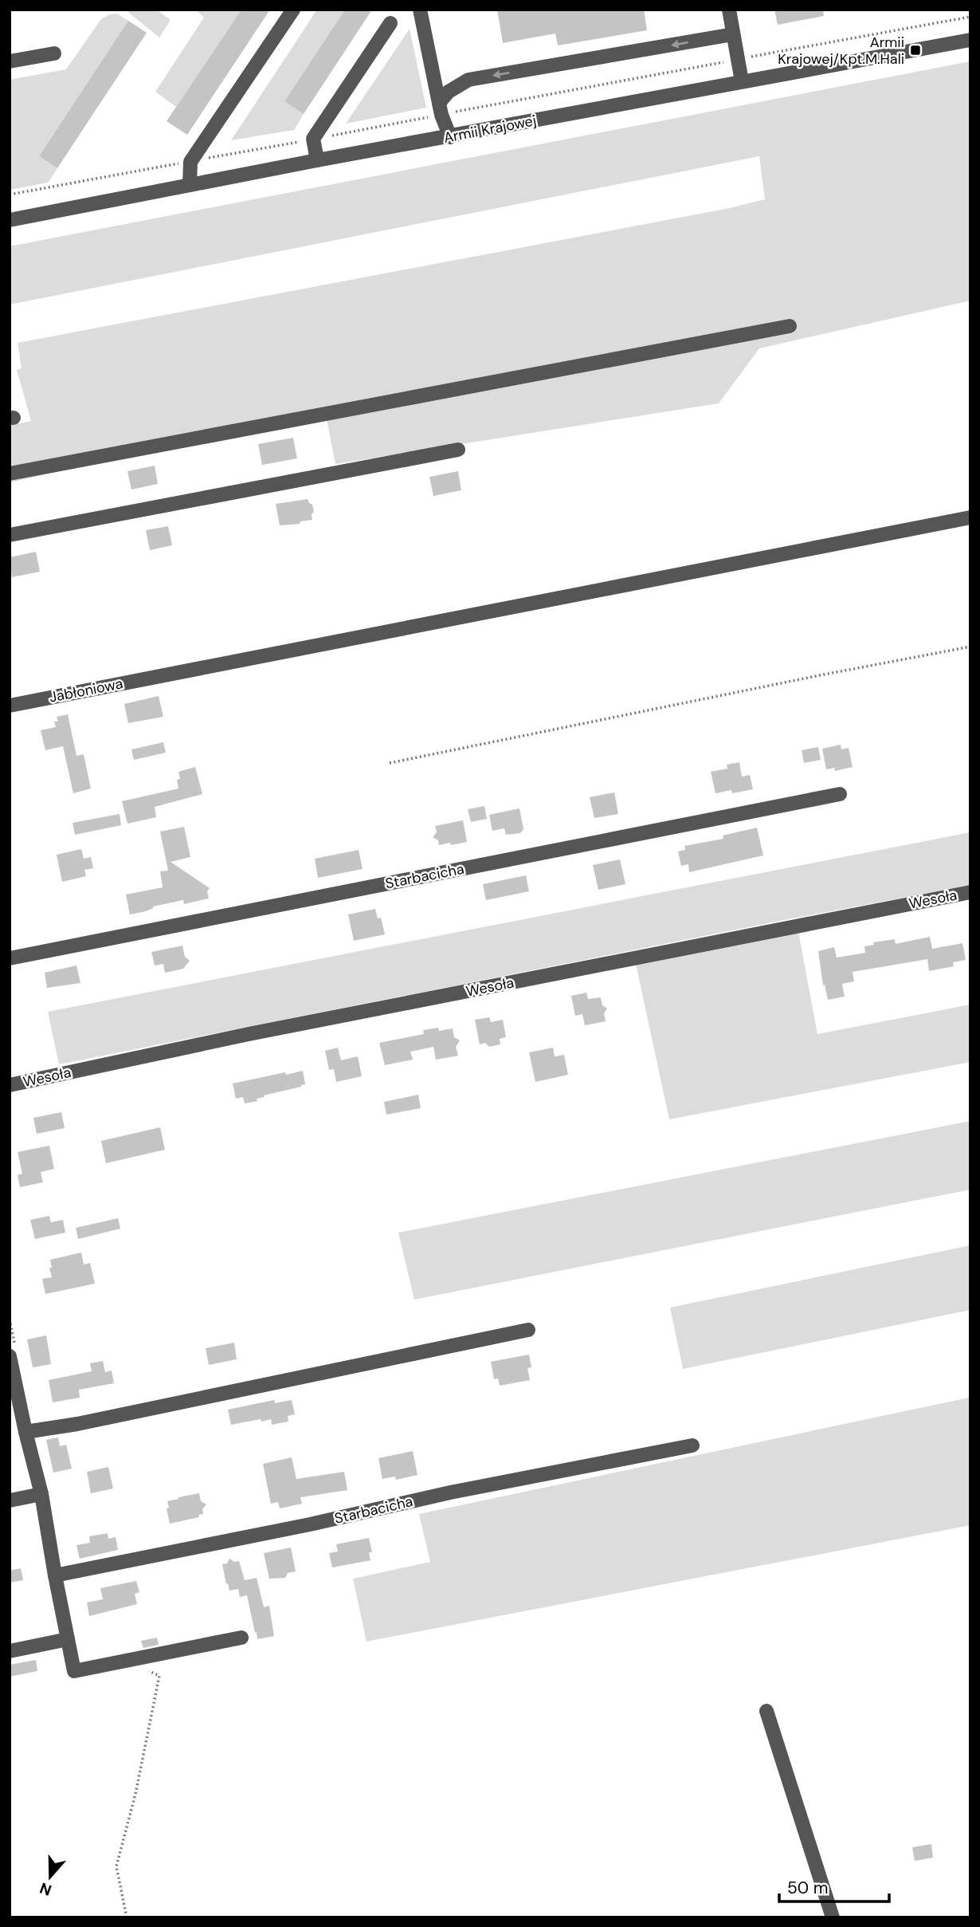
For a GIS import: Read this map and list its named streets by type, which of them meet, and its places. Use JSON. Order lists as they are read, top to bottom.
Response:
{
  "streets": {
    "street": [
      "Armii Krajowej",
      "Jabłoniowa",
      "Starbacicha",
      "Wesoła"
    ]
  },
  "places": {
    "transit": ["Armii Krajowej/Kpt.M.Hali"]
  },
  "scale_bar": "50 m",
  "north": "bottom"
}
